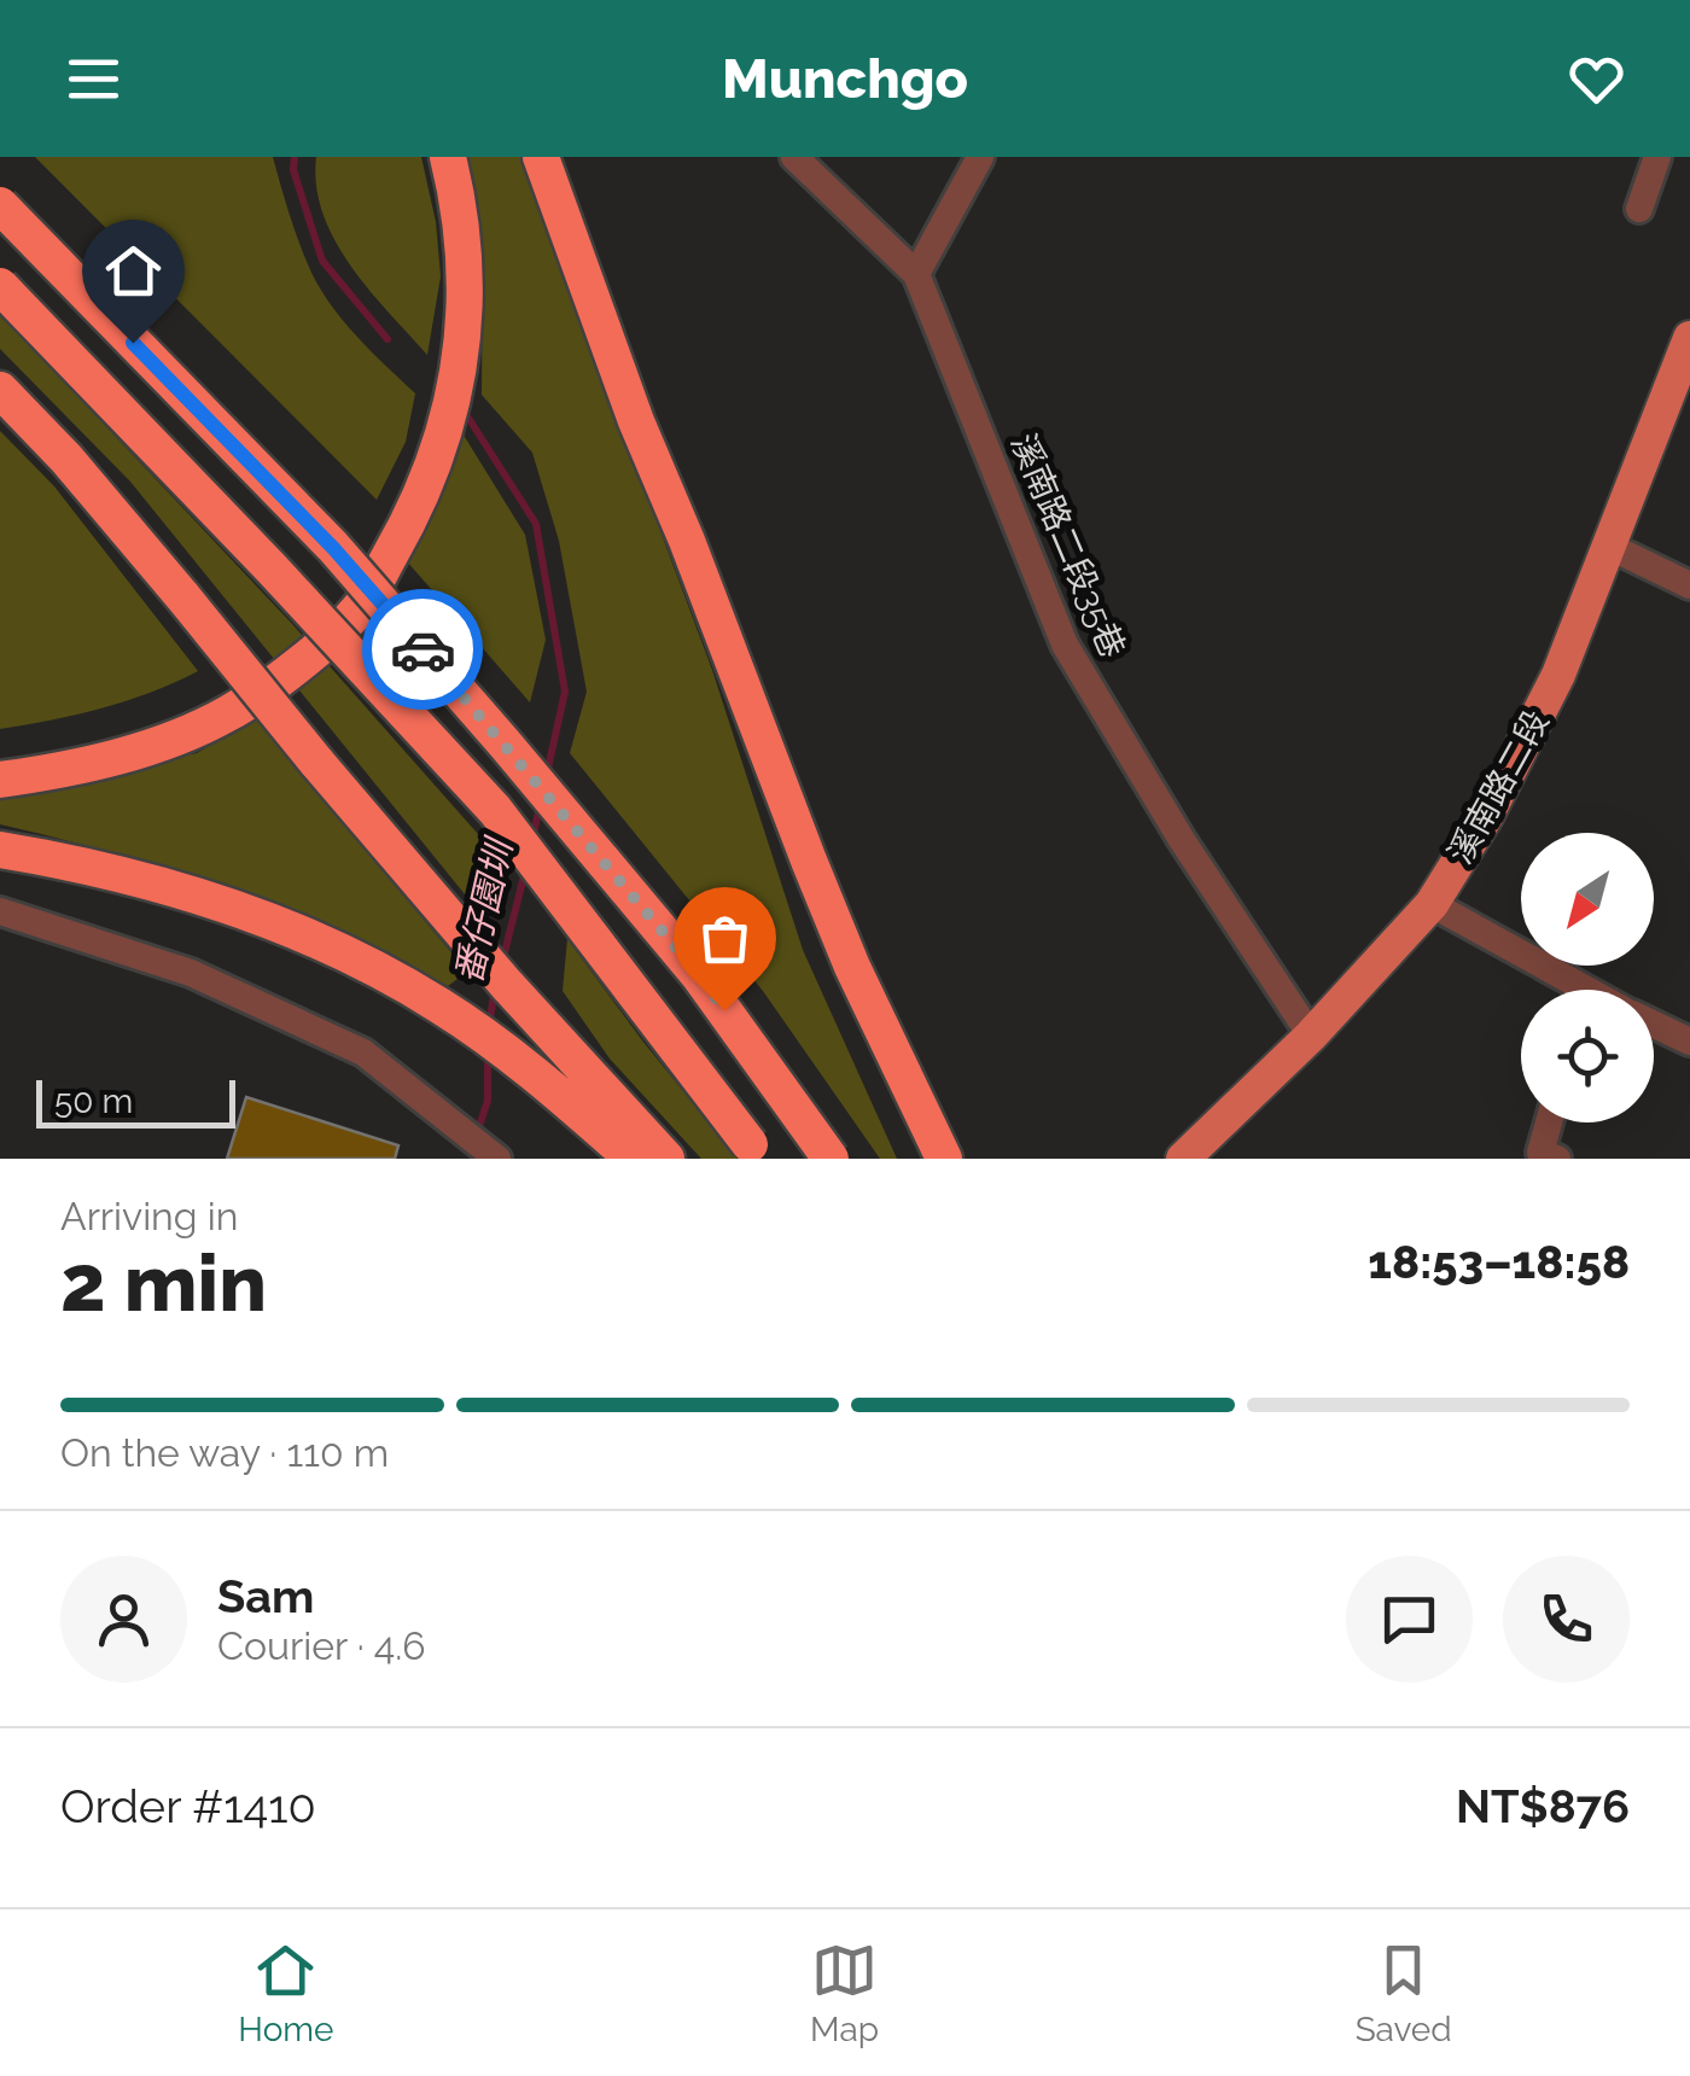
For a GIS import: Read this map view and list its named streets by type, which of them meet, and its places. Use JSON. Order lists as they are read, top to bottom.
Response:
{
  "streets": {
    "main road": ["溪南路二段"],
    "street": ["溪南路二段35巷"]
  },
  "crossings": [
    ["溪南路二段35巷", "溪南路二段"]
  ],
  "water": ["番仔園圳"],
  "scale_bar": "50 m",
  "north": "bottom left",
  "page": {
    "header": "Munchgo",
    "scale": "50 m",
    "heading": ["2 min", "Arriving in", "18:53–18:58"],
    "panel": [
      "Sam",
      "Courier · 4.6",
      "Order #1410",
      "NT$876"
    ],
    "bar": "On the way · 110 m",
    "tabs": ["Home", "Map", "Saved"]
  }
}
